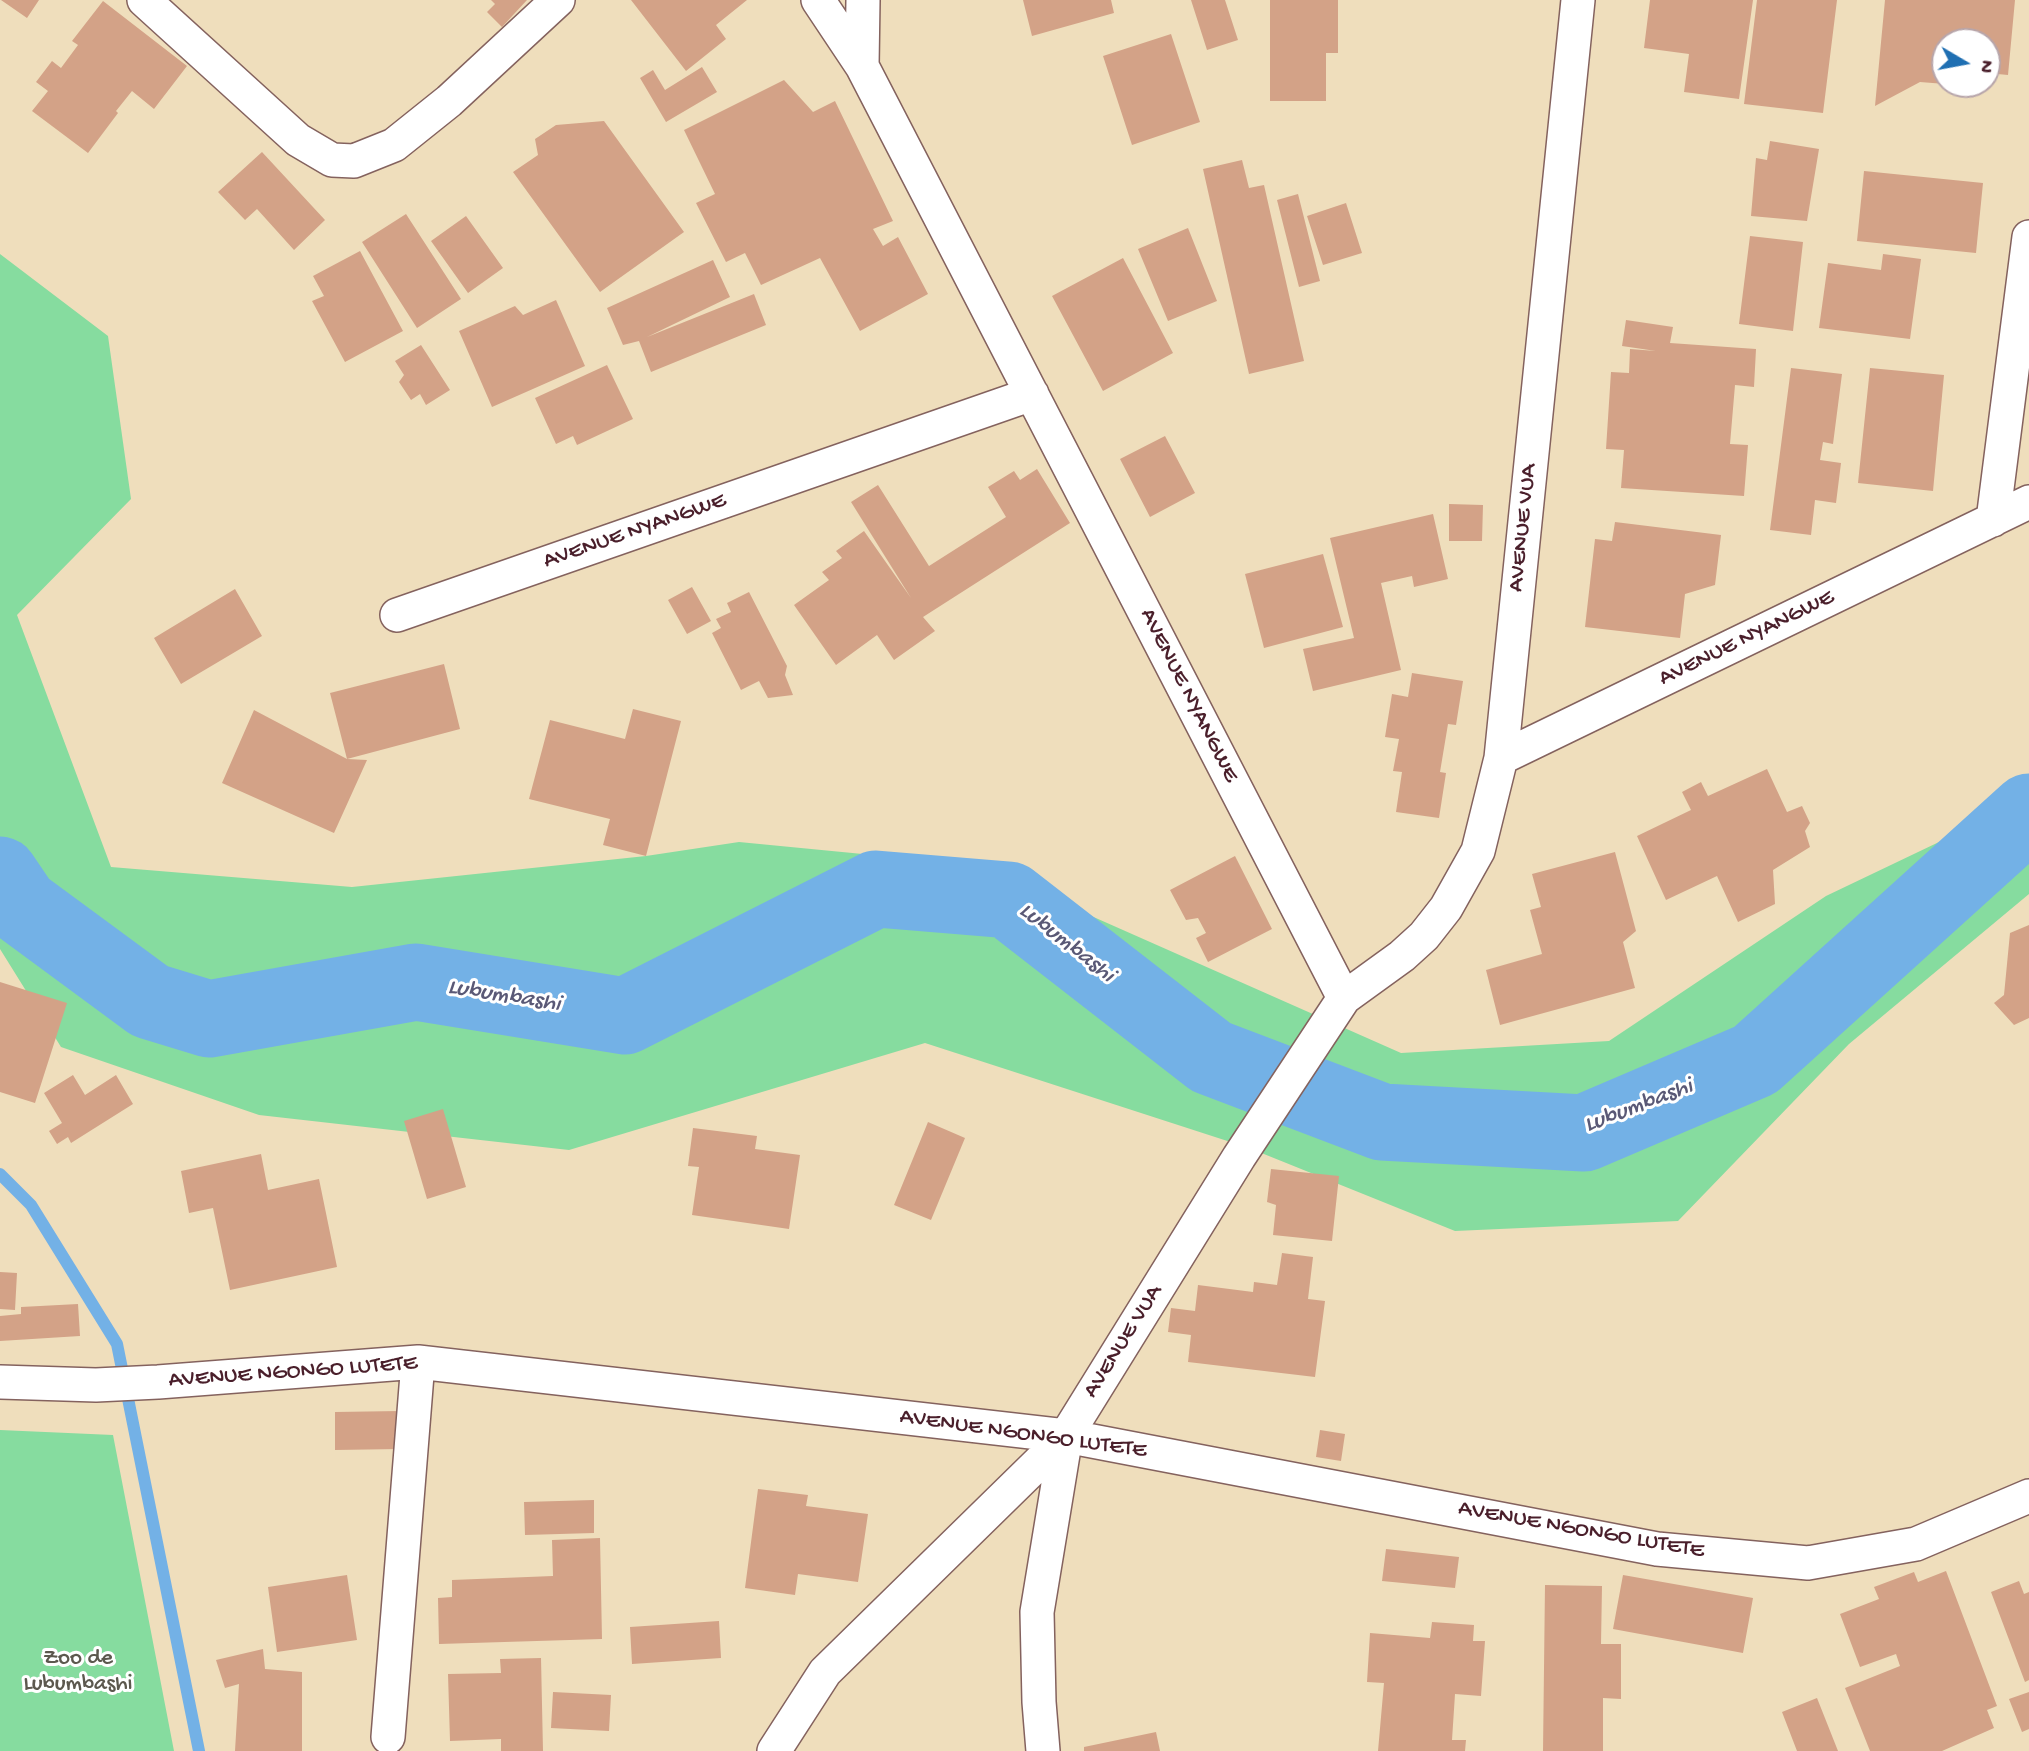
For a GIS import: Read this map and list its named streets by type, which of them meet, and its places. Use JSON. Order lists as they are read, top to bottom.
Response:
{
  "streets": {
    "street": ["AVENUE VUA", "AVENUE NYANGWE", "AVENUE NGONGO LUTETE"]
  },
  "crossings": [
    ["AVENUE VUA", "AVENUE NYANGWE"],
    ["AVENUE VUA", "AVENUE NGONGO LUTETE"]
  ],
  "water": ["Lubumbashi"],
  "parks": ["Zoo de Lubumbashi"],
  "north": "right"
}
